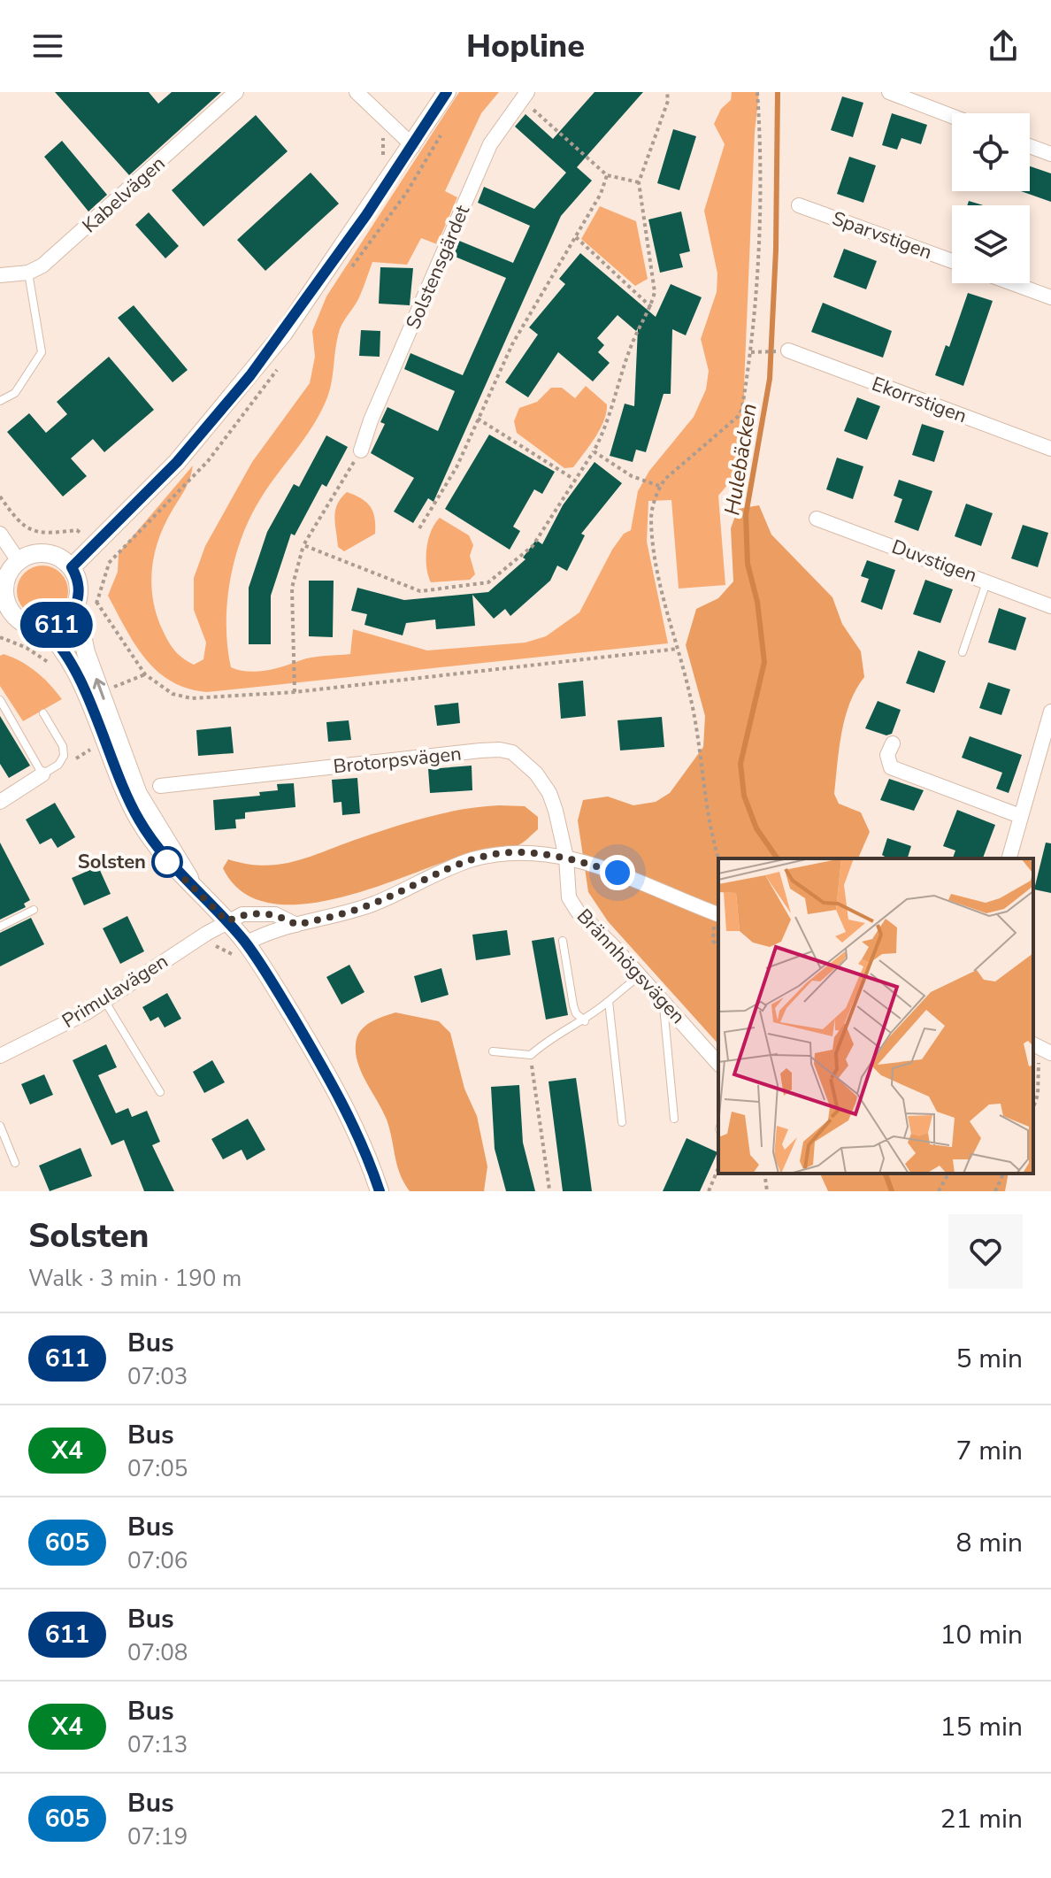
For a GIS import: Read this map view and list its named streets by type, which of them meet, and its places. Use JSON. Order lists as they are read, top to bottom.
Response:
{
  "streets": {
    "street": [
      "Kabelvägen",
      "Sparvstigen",
      "Solstensgärdet",
      "Ekorrstigen",
      "Duvstigen",
      "Brotorpsvägen",
      "Brännhögsvägen",
      "Primulavägen"
    ]
  },
  "crossings": [
    ["Brotorpsvägen", "Brännhögsvägen"]
  ],
  "water": ["Hulebäcken"],
  "places": ["Solsten"],
  "lines": ["bus line 611"],
  "page": {
    "header": "Hopline",
    "on_map": "611",
    "heading": ["Solsten", "Walk · 3 min · 190 m"],
    "list": [
      {
        "mark": "611",
        "name": "Bus",
        "note": "07:03",
        "value": "5 min"
      },
      {
        "mark": "X4",
        "name": "Bus",
        "note": "07:05",
        "value": "7 min"
      },
      {
        "mark": "605",
        "name": "Bus",
        "note": "07:06",
        "value": "8 min"
      },
      {
        "mark": "611",
        "name": "Bus",
        "note": "07:08",
        "value": "10 min"
      },
      {
        "mark": "X4",
        "name": "Bus",
        "note": "07:13",
        "value": "15 min"
      },
      {
        "mark": "605",
        "name": "Bus",
        "note": "07:19",
        "value": "21 min"
      }
    ]
  }
}
